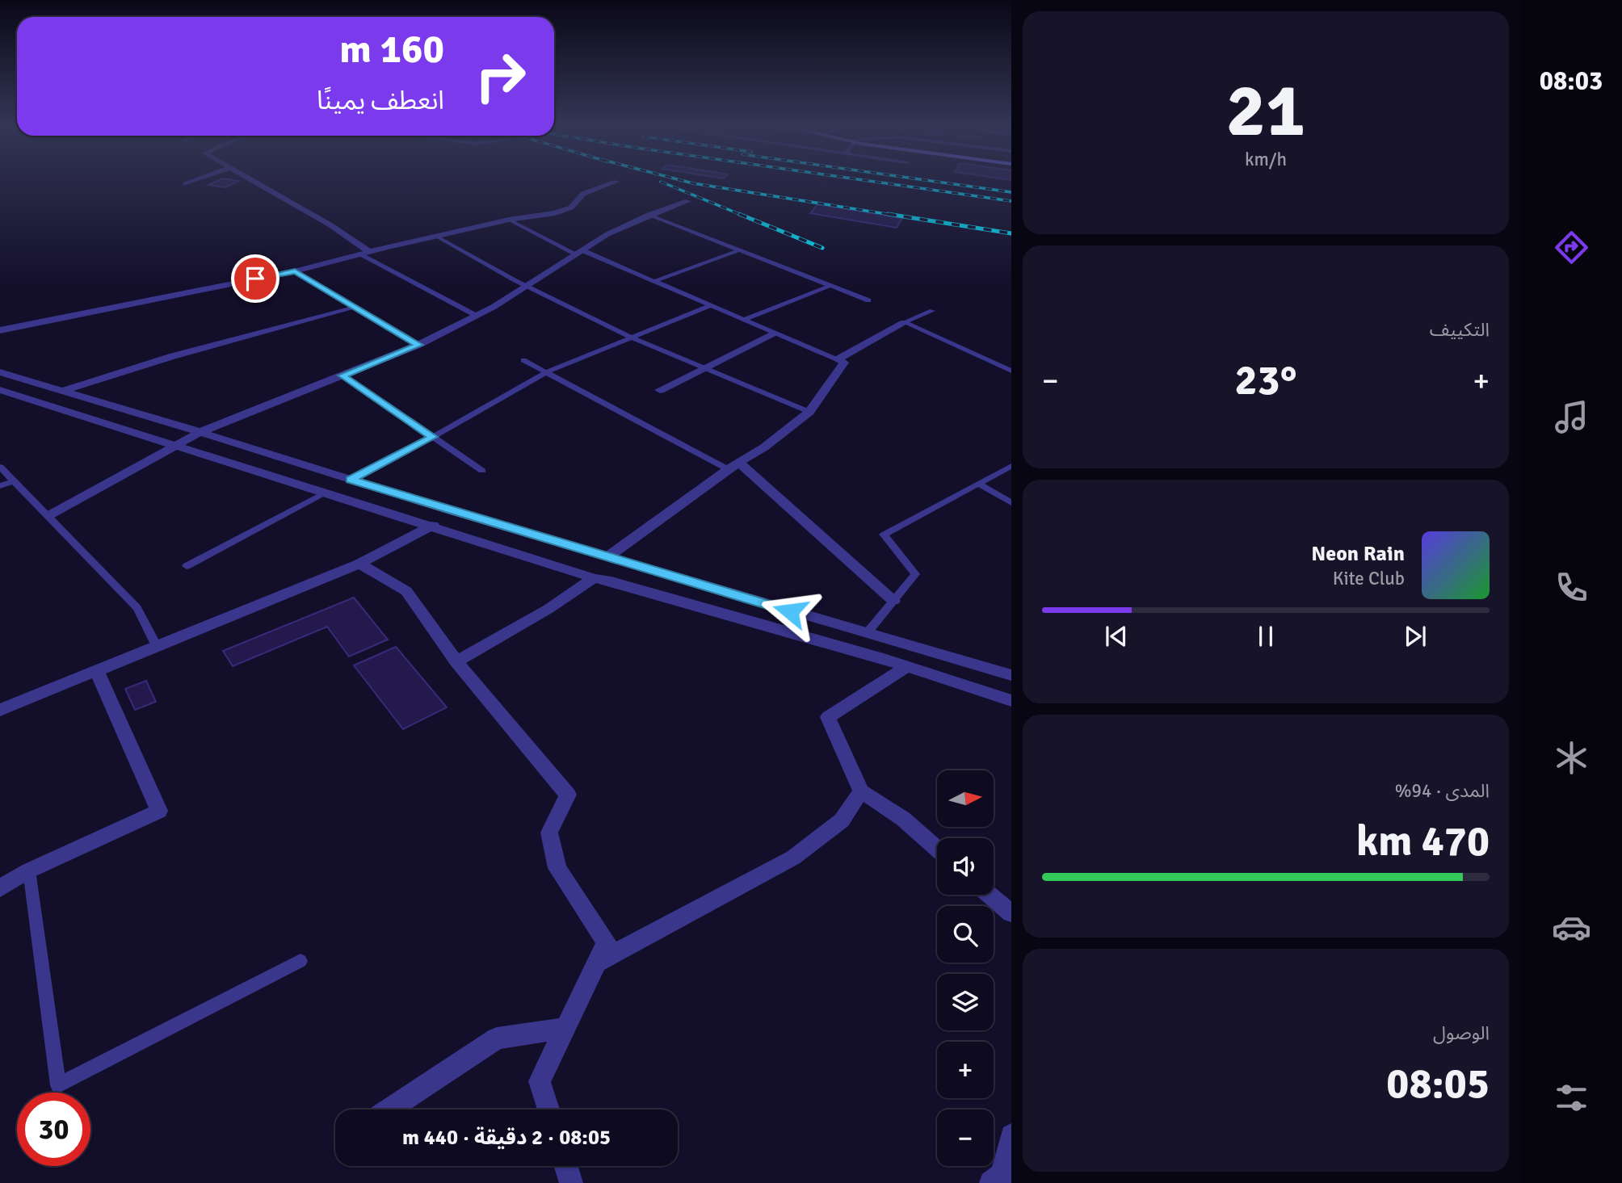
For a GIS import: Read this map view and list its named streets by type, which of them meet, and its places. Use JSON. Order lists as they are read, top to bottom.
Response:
{
  "north": "right",
  "page": {
    "tabs": "08:03",
    "tile": [
      ["21", "km/h"],
      "التكييف",
      ["المدى · 94%", "470 km"],
      ["الوصول", "08:05"]
    ],
    "turn": ["160 m", "انعطف يمينًا"],
    "heat": ["−", "23°", "+"],
    "song": ["Neon Rain", "Kite Club"],
    "map_buttons": ["+", "−"],
    "limit": "30",
    "trip": "08:05 · 2 دقيقة · 440 m"
  }
}
